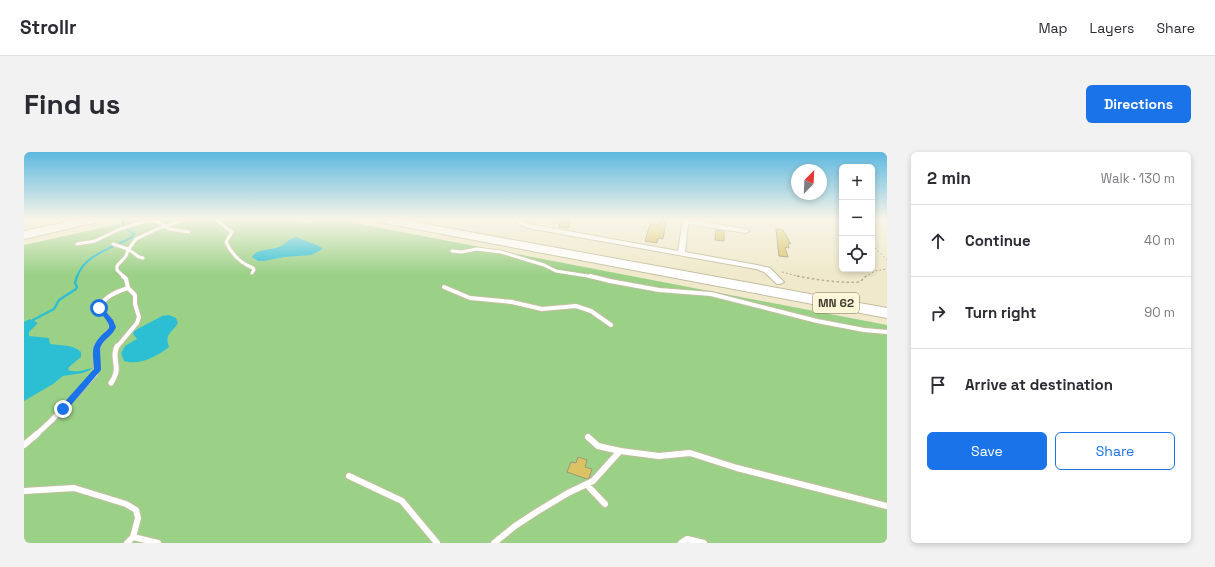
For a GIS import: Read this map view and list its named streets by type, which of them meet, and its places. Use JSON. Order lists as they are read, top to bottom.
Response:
{
  "streets": {
    "highway": ["MN 62"]
  },
  "north": "top right",
  "page": {
    "header": "Strollr",
    "nav": ["Map", "Layers", "Share"],
    "buttons": [
      "Directions",
      ["Save", "Share"]
    ],
    "title": "Find us",
    "heading": ["2 min", "Walk · 130 m"],
    "map_buttons": ["+", "−"],
    "list": [
      ["Continue", "40 m"],
      ["Turn right", "90 m"],
      "Arrive at destination"
    ]
  }
}
